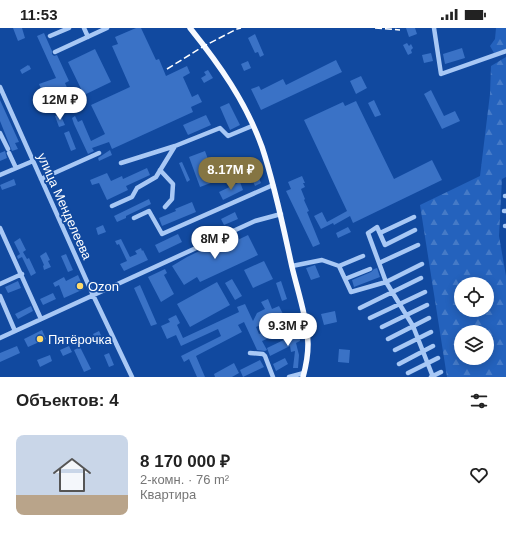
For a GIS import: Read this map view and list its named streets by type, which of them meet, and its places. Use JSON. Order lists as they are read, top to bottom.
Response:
{
  "streets": {
    "street": ["улица Менделеева"]
  },
  "places": ["Ozon", "Пятёрочка"],
  "page": {
    "status": "11:53",
    "price": [
      "12M ₽",
      "8.17M ₽",
      "8M ₽",
      "9.3M ₽"
    ],
    "heading": "Объектов: 4",
    "list": [
      {
        "name": "8 170 000 ₽",
        "note": "2-комн. · 76 m² · Квартира"
      }
    ]
  }
}
